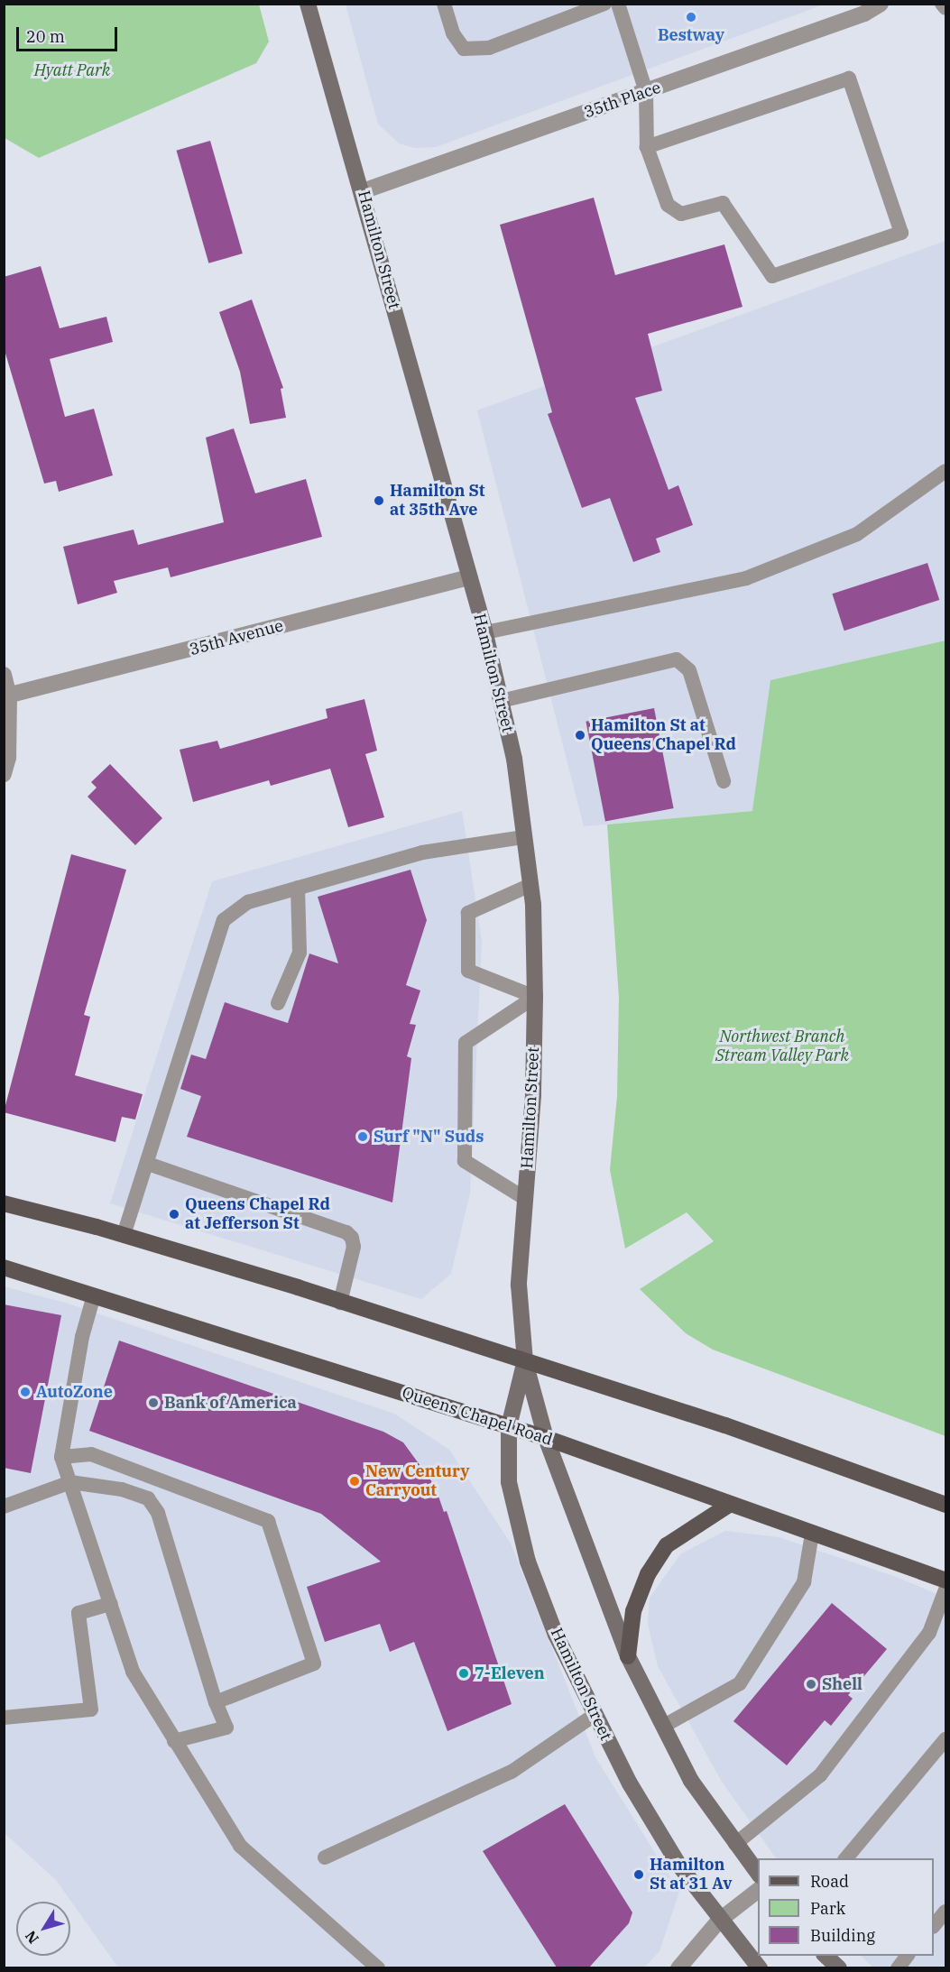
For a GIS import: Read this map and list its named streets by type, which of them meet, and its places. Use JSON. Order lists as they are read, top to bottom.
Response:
{
  "streets": {
    "main road": ["Hamilton Street", "Queens Chapel Road"],
    "street": ["35th Place", "35th Avenue"]
  },
  "crossings": [
    ["35th Place", "Hamilton Street"],
    ["Hamilton Street", "35th Avenue"],
    ["Hamilton Street", "Queens Chapel Road"]
  ],
  "parks": ["Hyatt Park", "Northwest Branch Stream Valley Park"],
  "places": [
    "Bestway",
    "Hamilton St at 35th Ave",
    "Hamilton St at Queens Chapel Rd",
    "Surf \"N\" Suds",
    "Queens Chapel Rd at Jefferson St",
    "AutoZone",
    "Bank of America",
    "New Century Carryout",
    "7-Eleven",
    "Shell",
    "Hamilton St at 31 Av"
  ],
  "legend": ["Road", "Park", "Building"],
  "scale_bar": "20 m",
  "north": "bottom left"
}
